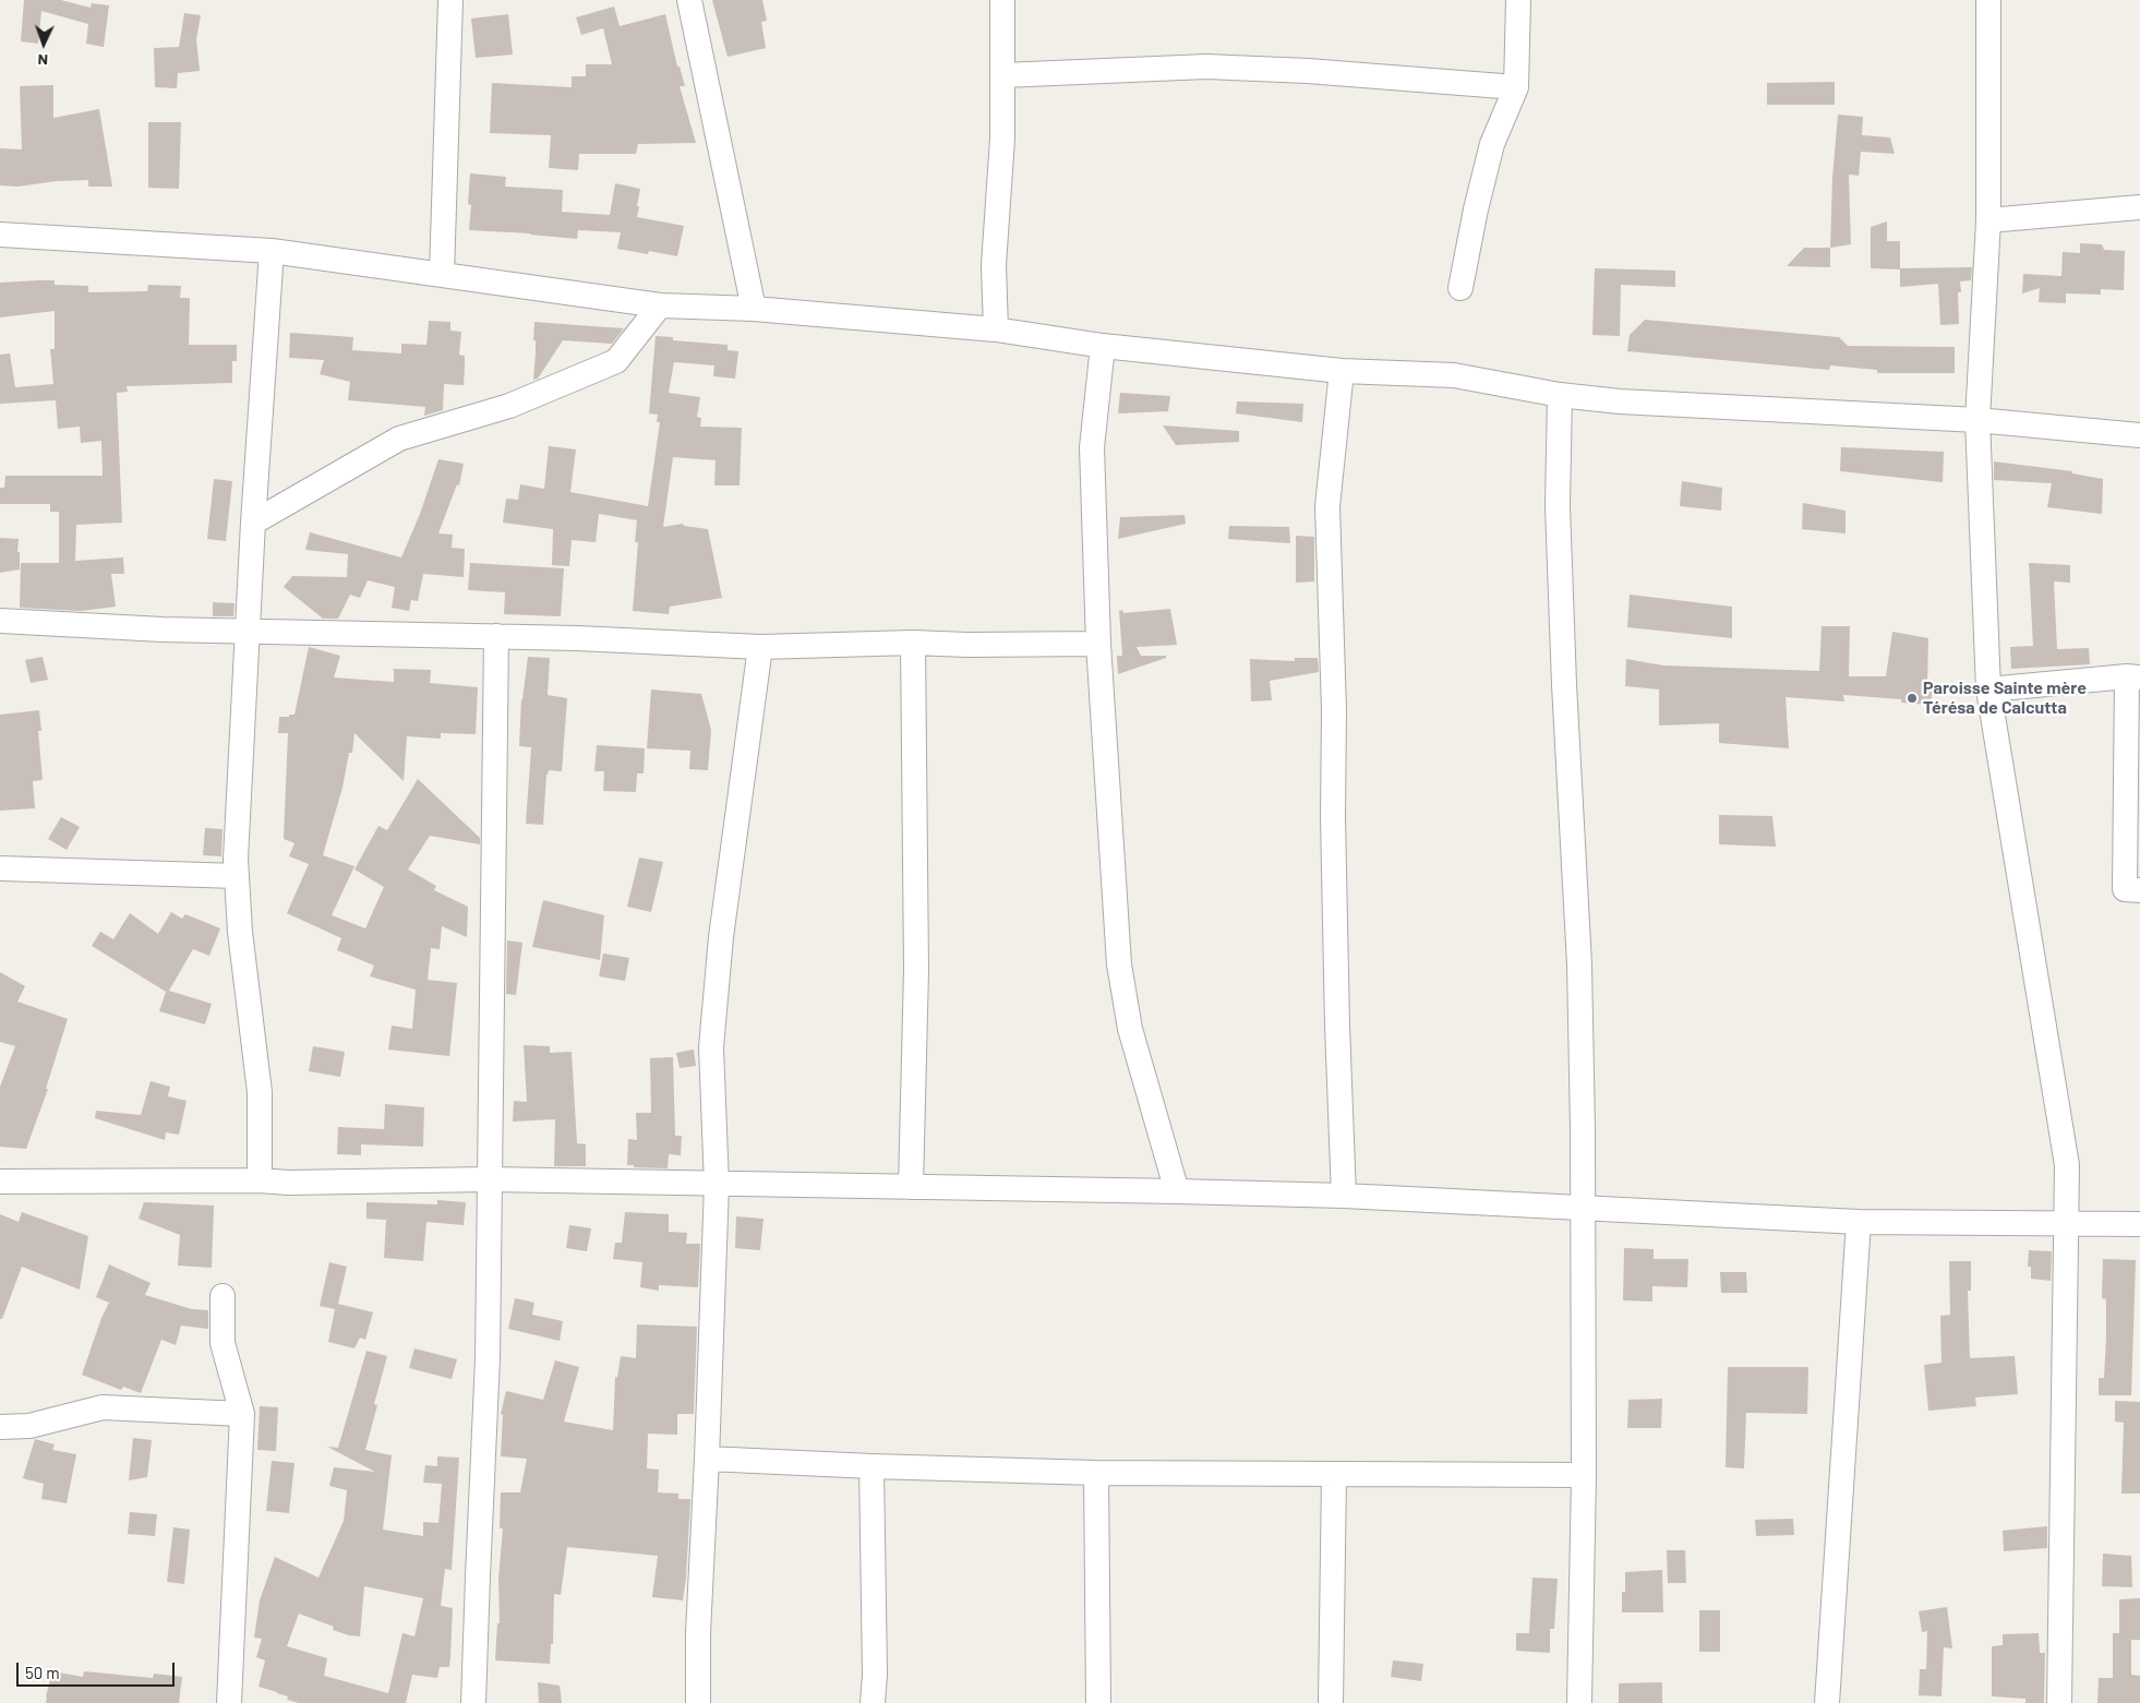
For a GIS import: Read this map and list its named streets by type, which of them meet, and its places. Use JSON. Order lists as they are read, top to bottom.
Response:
{
  "places": ["Paroisse Sainte mère Térésa de Calcutta"],
  "scale_bar": "50 m",
  "north": "bottom"
}
